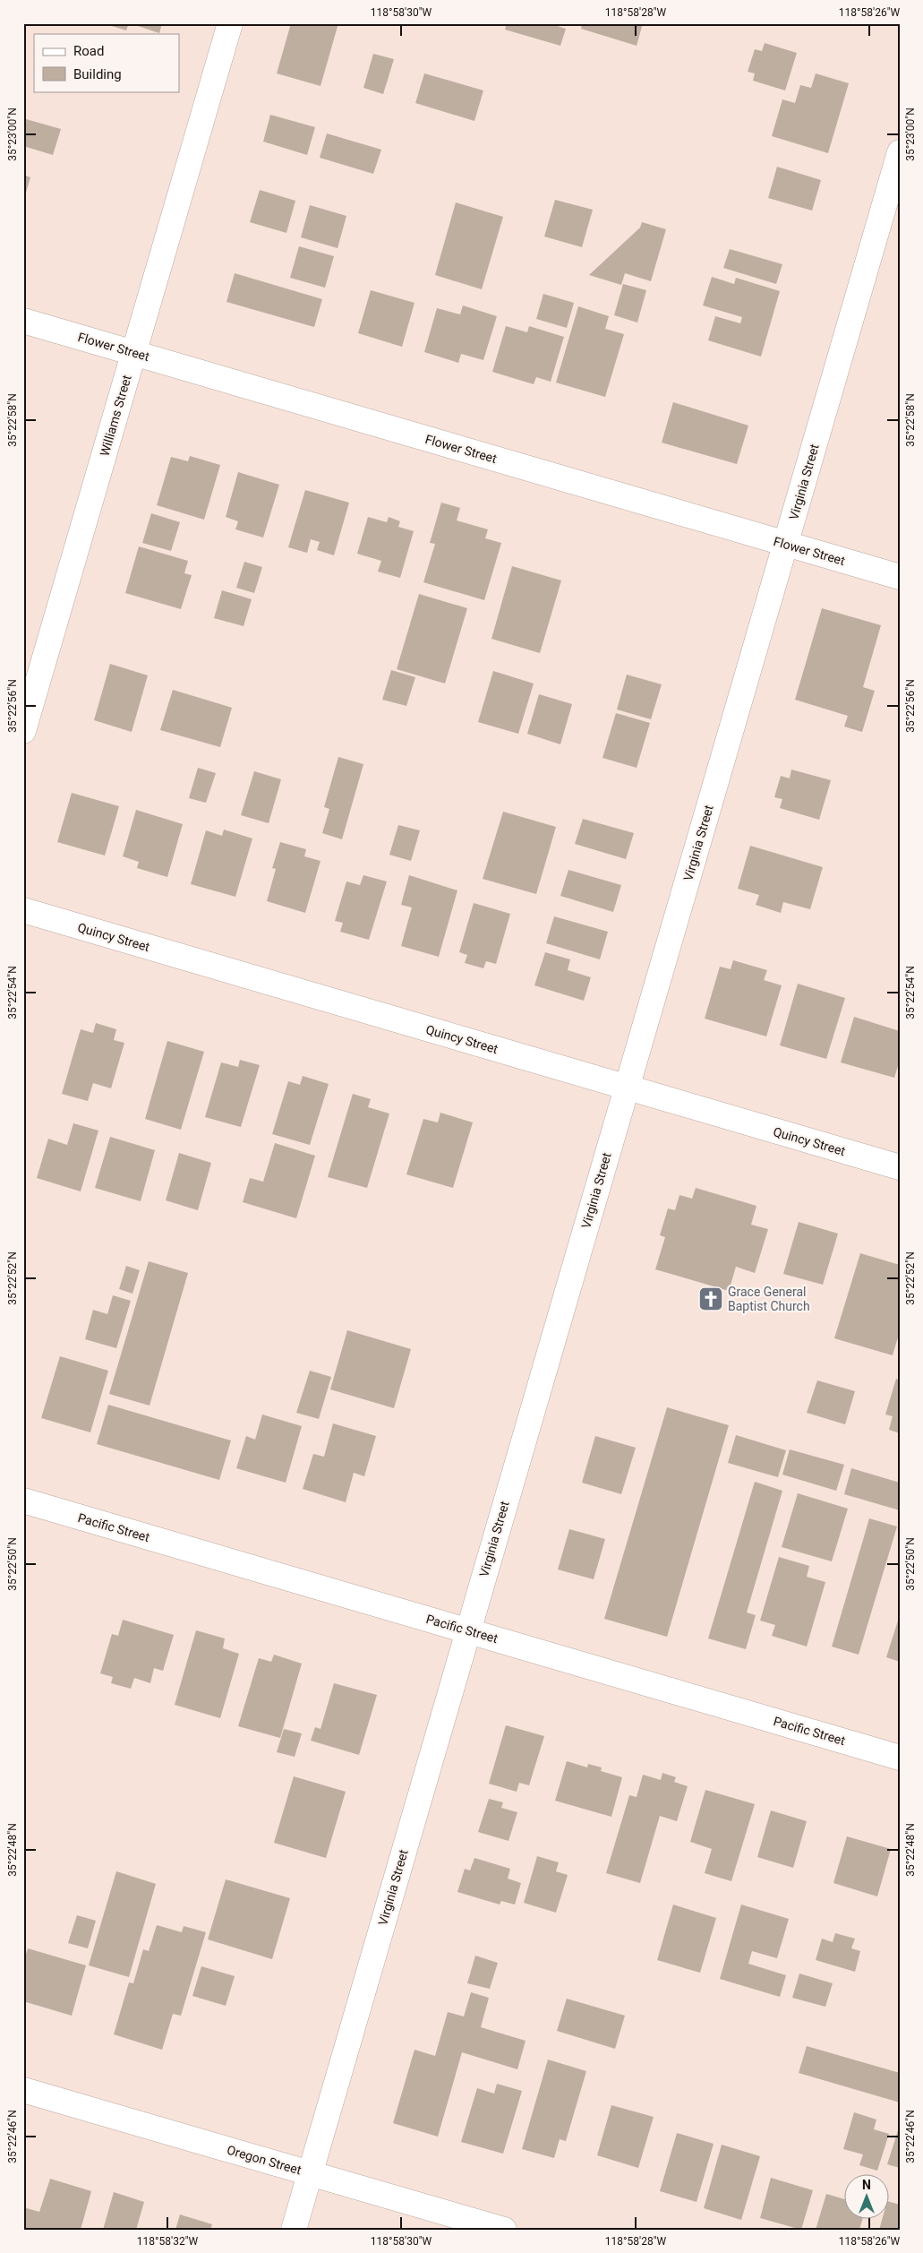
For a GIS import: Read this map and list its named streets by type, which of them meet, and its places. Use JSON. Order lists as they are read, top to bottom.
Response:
{
  "streets": {
    "street": [
      "Flower Street",
      "Williams Street",
      "Virginia Street",
      "Quincy Street",
      "Pacific Street",
      "Oregon Street"
    ]
  },
  "crossings": [
    ["Flower Street", "Williams Street"],
    ["Flower Street", "Virginia Street"],
    ["Virginia Street", "Quincy Street"],
    ["Virginia Street", "Pacific Street"],
    ["Virginia Street", "Oregon Street"]
  ],
  "places": {
    "church": ["Grace General Baptist Church"]
  },
  "legend": ["Road", "Building"],
  "north": "top",
  "coordinates": [
    "118°58'30\"W",
    "118°58'28\"W",
    "118°58'26\"W",
    "35°23'00\"N",
    "35°22'58\"N",
    "35°22'56\"N",
    "35°22'54\"N",
    "35°22'52\"N",
    "35°22'50\"N",
    "35°22'48\"N",
    "35°22'46\"N",
    "118°58'32\"W"
  ]
}
